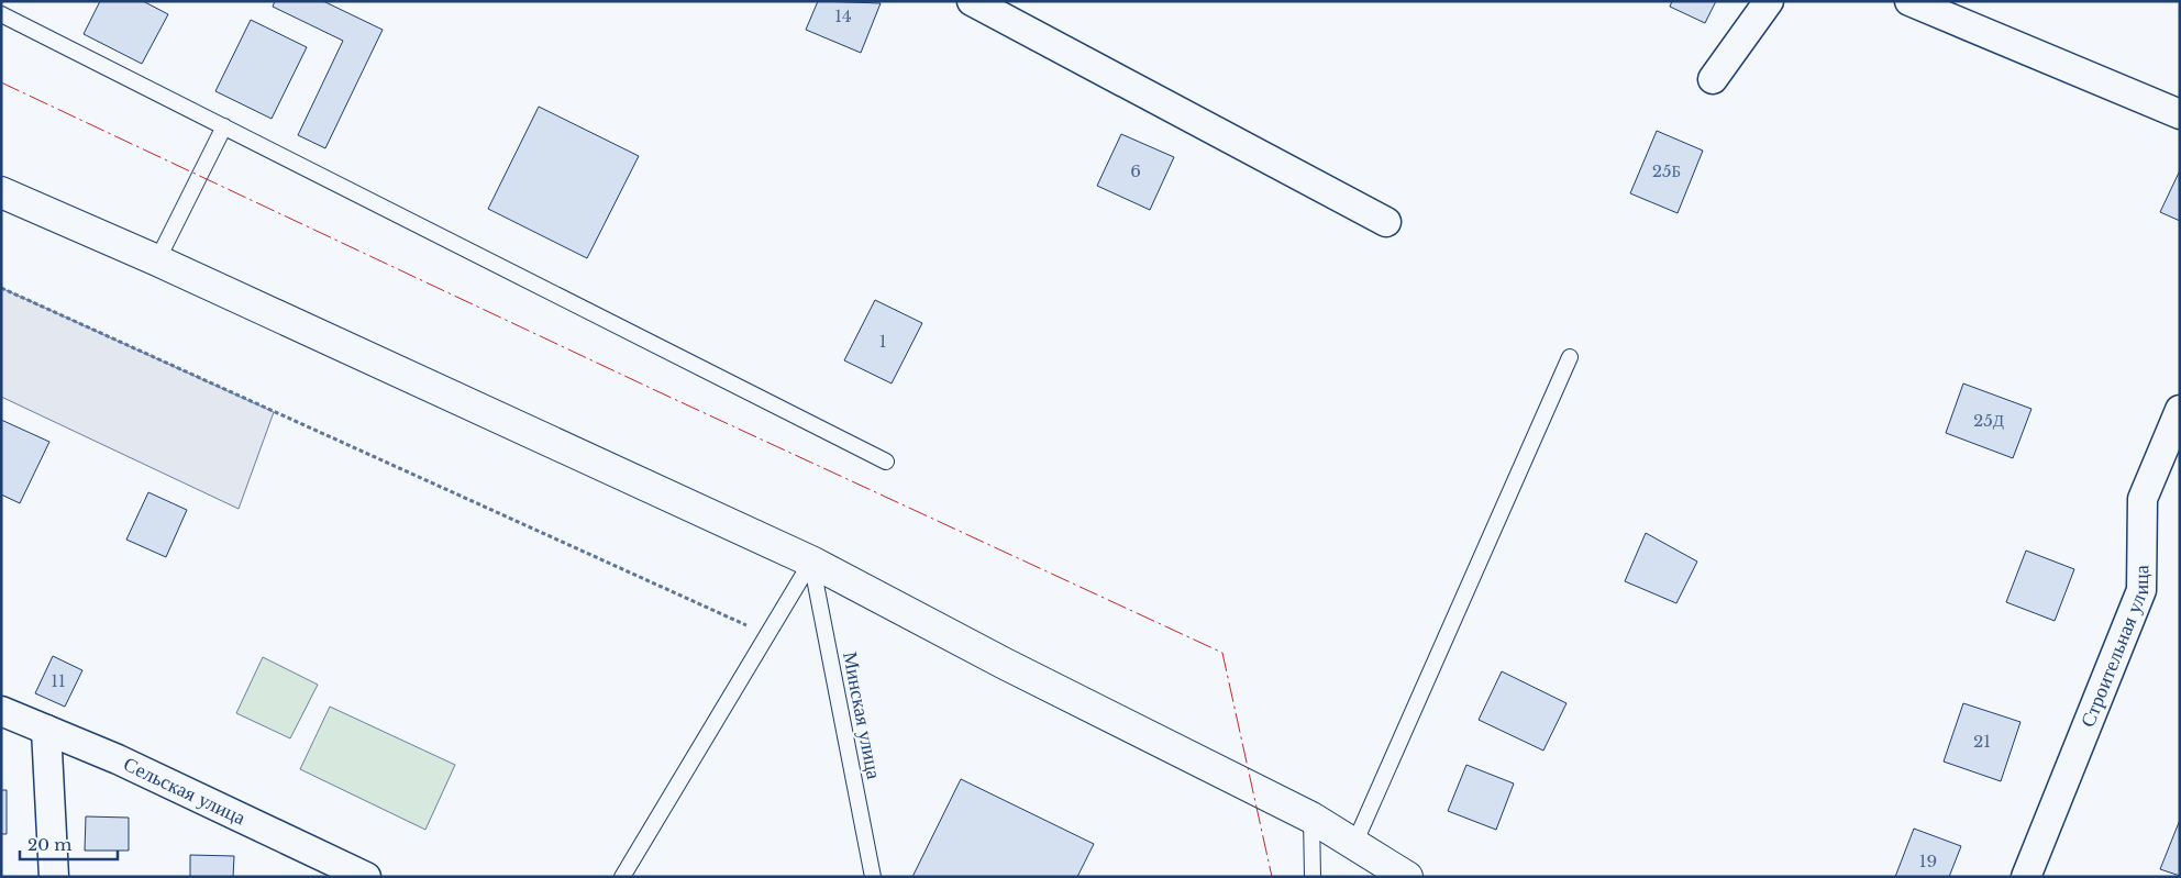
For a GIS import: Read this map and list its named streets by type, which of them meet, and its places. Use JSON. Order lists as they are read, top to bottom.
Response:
{
  "streets": {
    "street": ["Строительная улица", "Сельская улица"],
    "lane": ["Минская улица"]
  },
  "house_numbers": [
    "14",
    "6",
    "25Б",
    "1",
    "25Д",
    "11",
    "21",
    "19"
  ],
  "scale_bar": "20 m"
}
